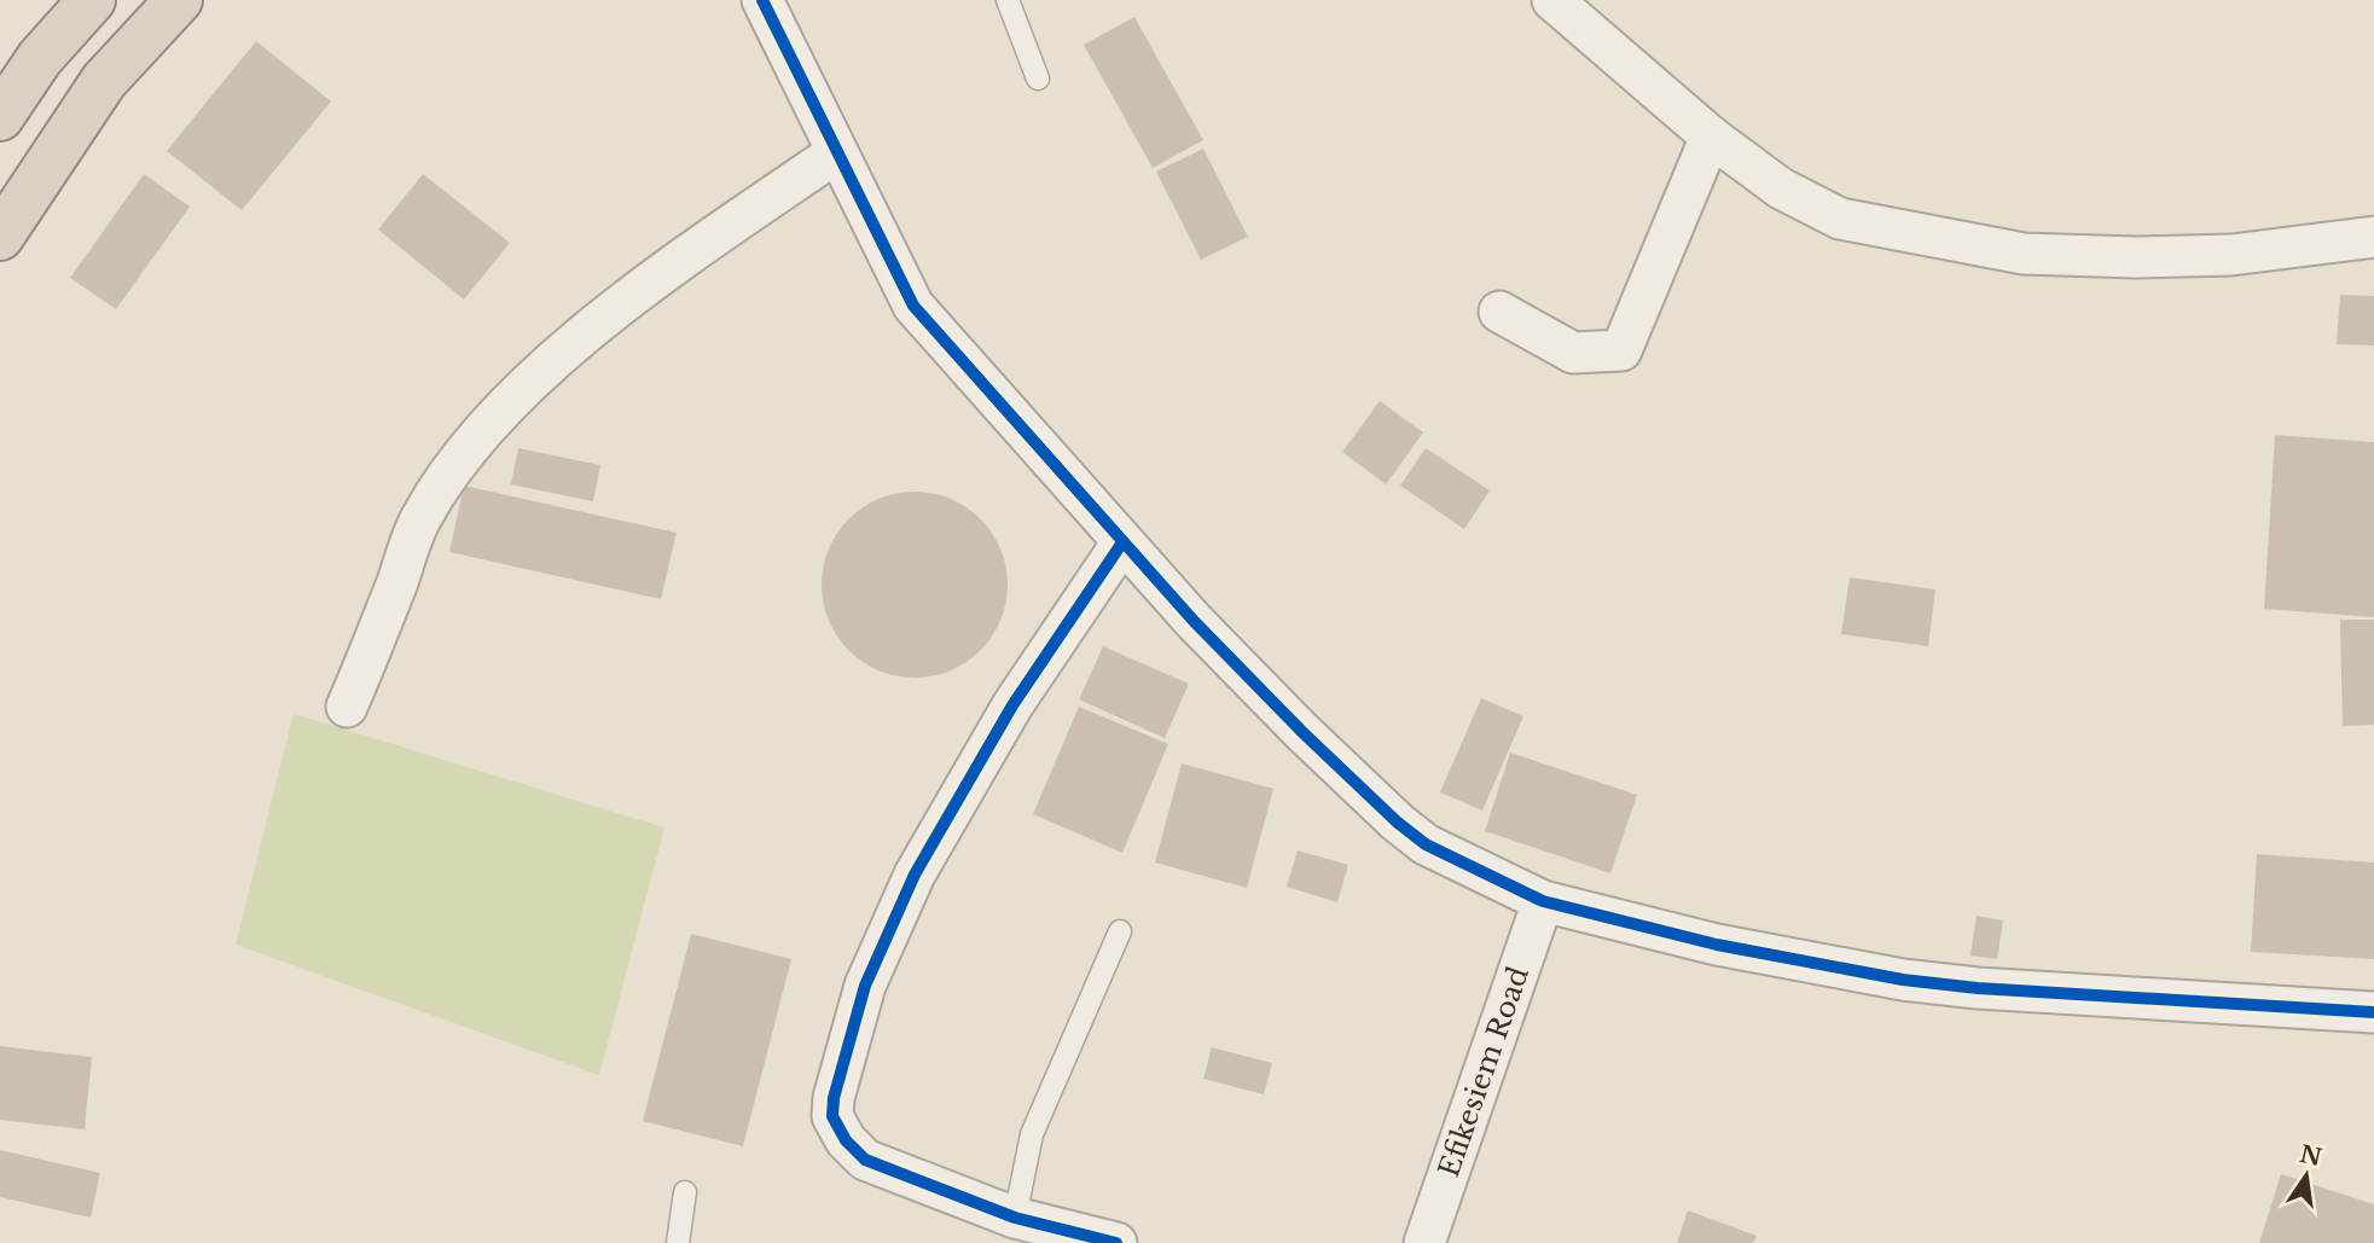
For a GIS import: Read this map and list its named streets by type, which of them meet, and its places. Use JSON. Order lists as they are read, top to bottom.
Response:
{
  "streets": {
    "street": ["Efikesiem Road"]
  },
  "north": "top"
}
